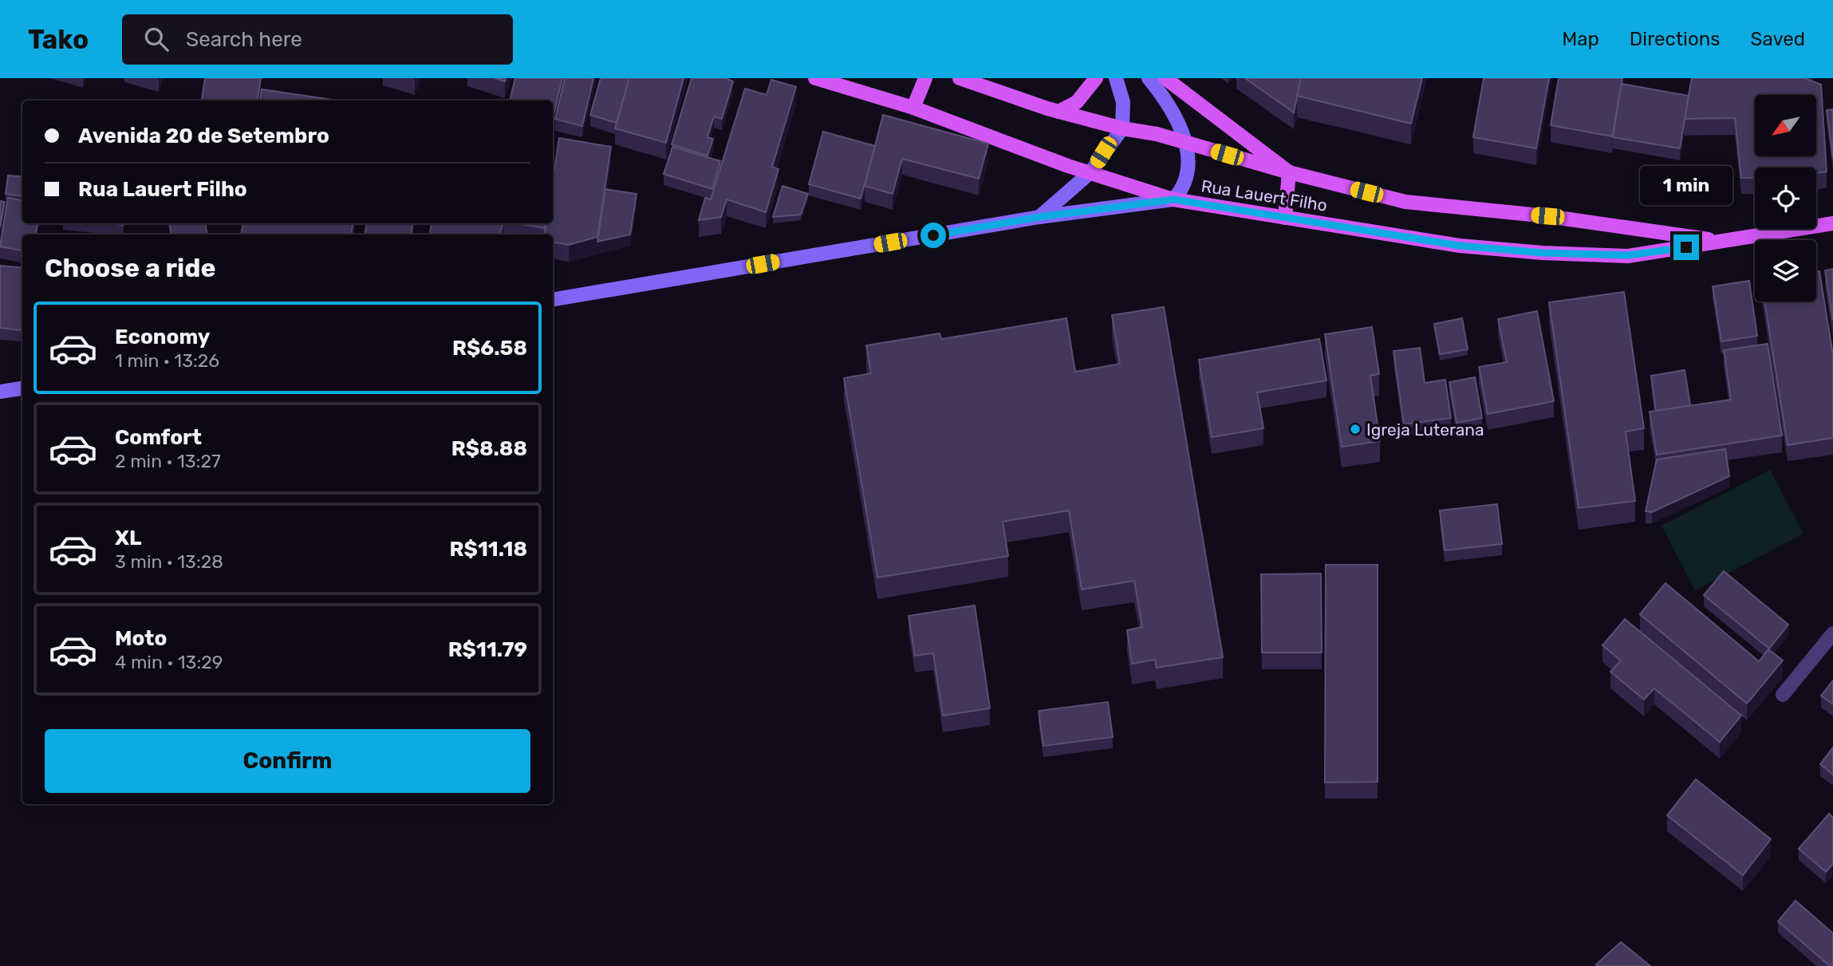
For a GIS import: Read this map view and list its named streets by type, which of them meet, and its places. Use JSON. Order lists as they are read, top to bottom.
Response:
{
  "streets": {
    "main road": ["Rua Lauert Filho"]
  },
  "places": ["Igreja Luterana"],
  "north": "bottom left",
  "page": {
    "header": "Tako",
    "search": "Search here",
    "nav": ["Map", "Directions", "Saved"],
    "banner": ["Avenida 20 de Setembro", "Rua Lauert Filho"],
    "bubble": "1 min",
    "heading": "Choose a ride",
    "list": [
      {
        "name": "Economy",
        "note": "1 min · 13:26",
        "value": "R$6.58"
      },
      {
        "name": "Comfort",
        "note": "2 min · 13:27",
        "value": "R$8.88"
      },
      {
        "name": "XL",
        "note": "3 min · 13:28",
        "value": "R$11.18"
      },
      {
        "name": "Moto",
        "note": "4 min · 13:29",
        "value": "R$11.79"
      }
    ],
    "buttons": "Confirm"
  }
}
